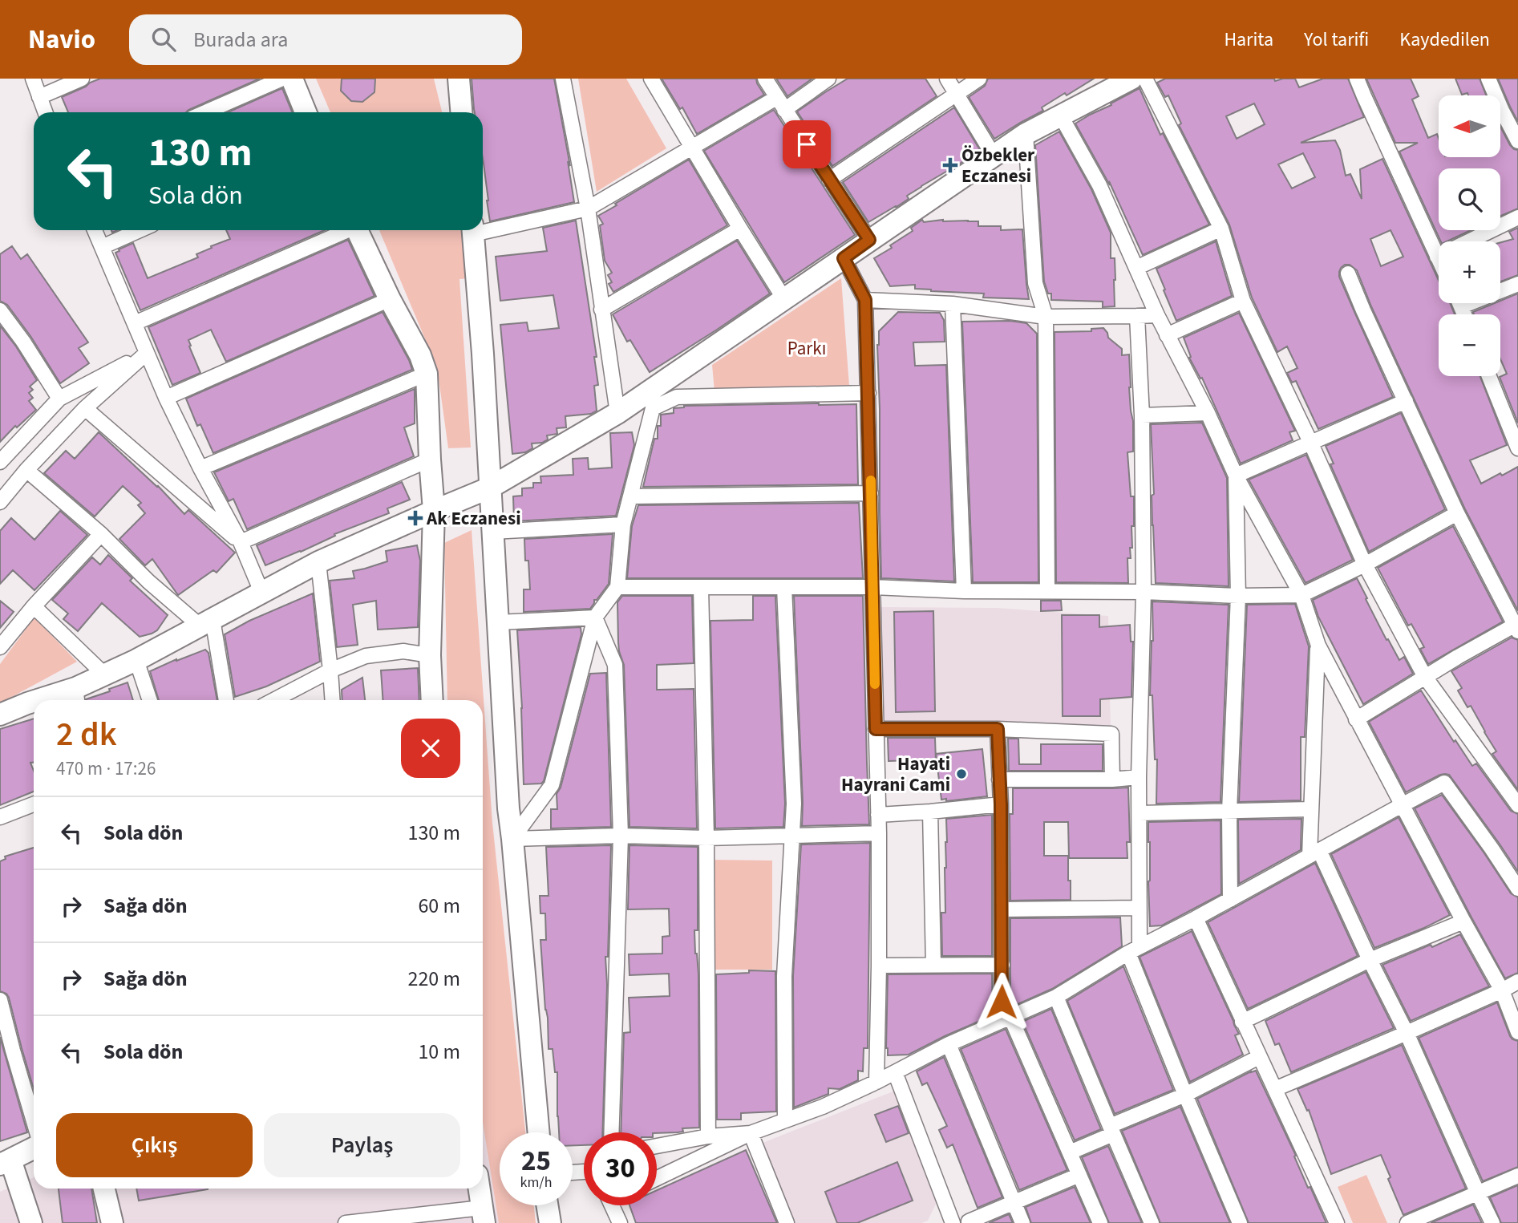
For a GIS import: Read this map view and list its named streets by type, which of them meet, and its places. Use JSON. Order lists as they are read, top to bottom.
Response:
{
  "parks": ["Parkı"],
  "places": {
    "health": ["Özbekler Eczanesi", "Ak Eczanesi"],
    "other": ["Hayati Hayrani Cami"]
  },
  "north": "left",
  "page": {
    "header": "Navio",
    "search": "Burada ara",
    "nav": ["Harita", "Yol tarifi", "Kaydedilen"],
    "map_buttons": ["+", "−"],
    "turn": ["130 m", "Sola dön"],
    "heading": ["2 dk", "470 m · 17:26"],
    "list": [
      {
        "name": "Sola dön",
        "value": "130 m"
      },
      {
        "name": "Sağa dön",
        "value": "60 m"
      },
      {
        "name": "Sağa dön",
        "value": "220 m"
      },
      {
        "name": "Sola dön",
        "value": "10 m"
      }
    ],
    "buttons": ["Çıkış", "Paylaş"],
    "speed": "25 km/h",
    "limit": "30"
  }
}
